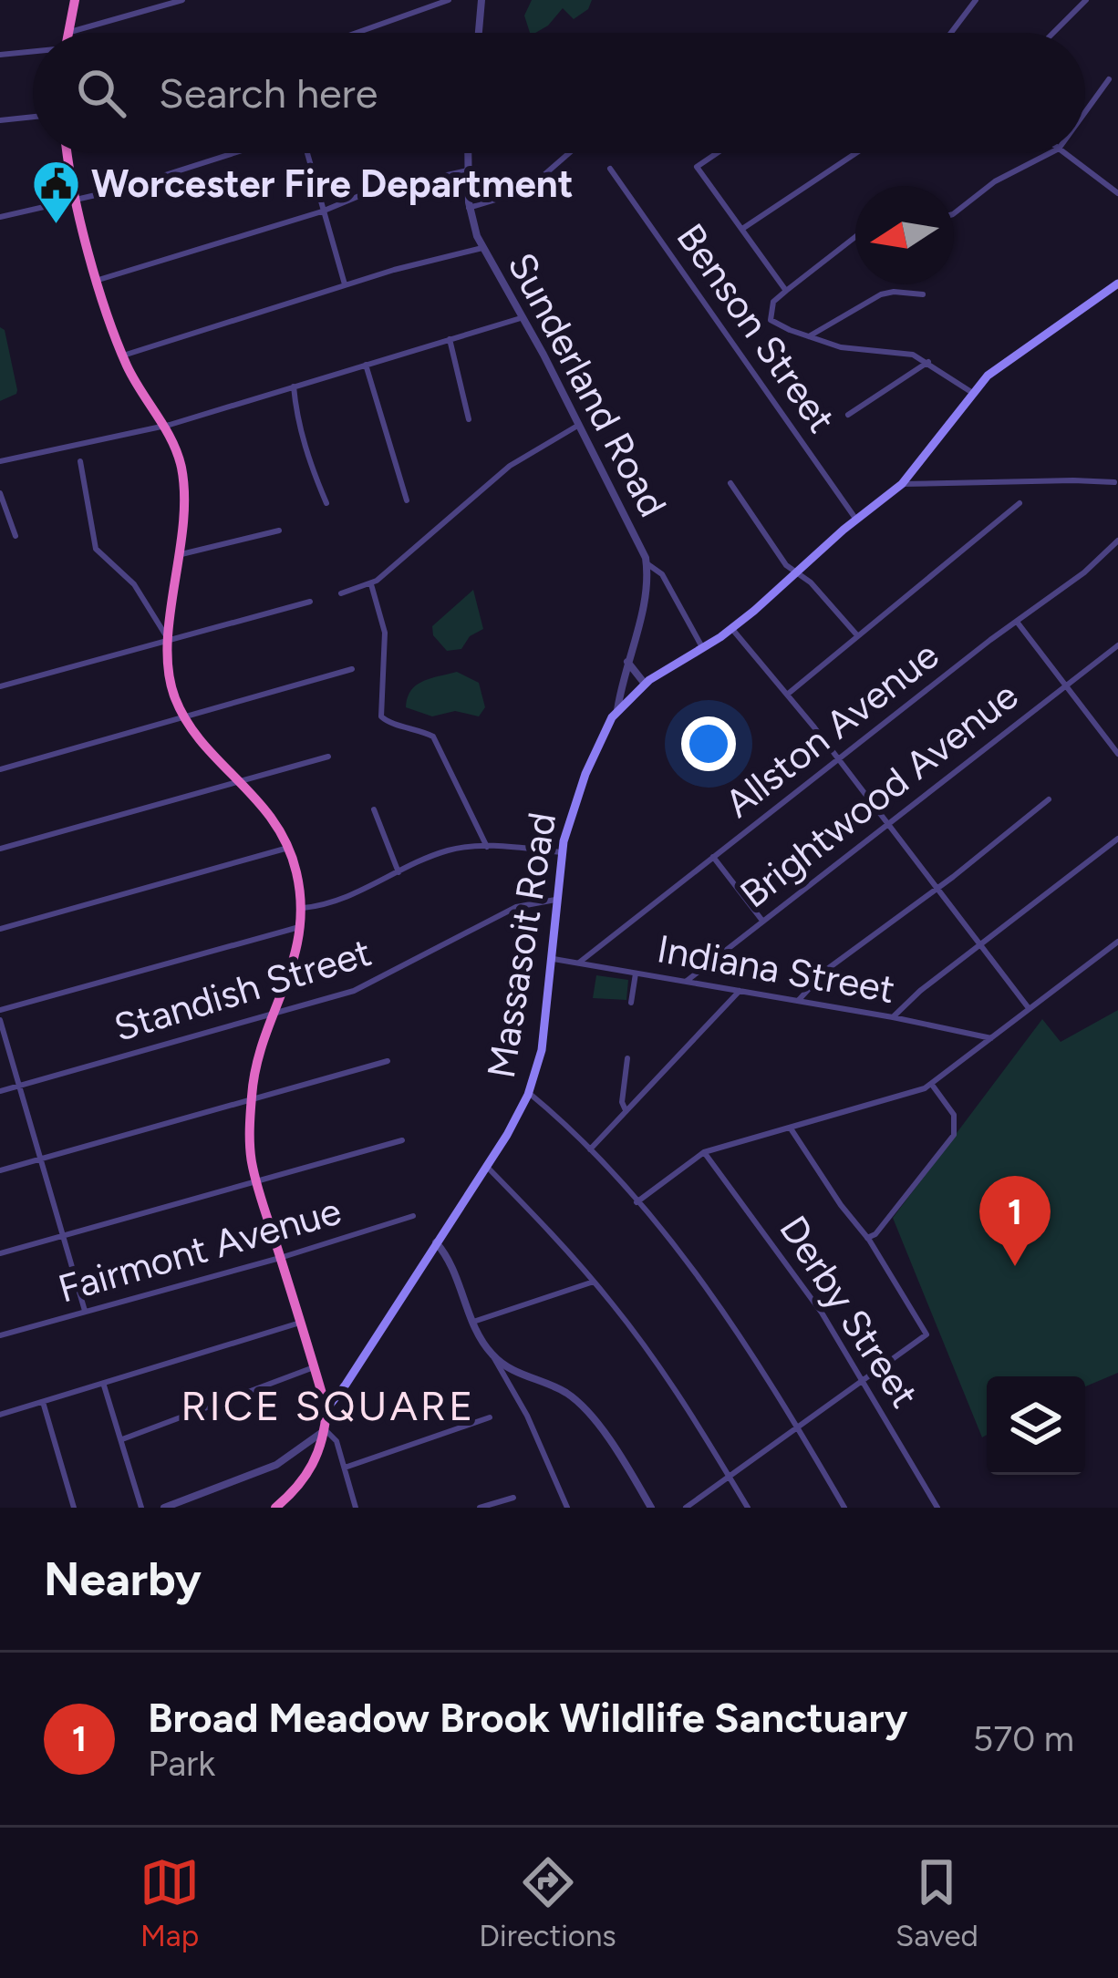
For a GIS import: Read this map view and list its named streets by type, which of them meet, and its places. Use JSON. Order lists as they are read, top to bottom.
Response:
{
  "streets": {
    "main road": ["Massasoit Road"],
    "street": [
      "Benson Street",
      "Sunderland Road",
      "Allston Avenue",
      "Brightwood Avenue",
      "Indiana Street",
      "Standish Street",
      "Fairmont Avenue",
      "Derby Street"
    ]
  },
  "crossings": [
    ["Benson Street", "Massasoit Road"],
    ["Sunderland Road", "Massasoit Road"],
    ["Allston Avenue", "Indiana Street"],
    ["Brightwood Avenue", "Indiana Street"],
    ["Massasoit Road", "Indiana Street"],
    ["Massasoit Road", "Standish Street"]
  ],
  "districts": ["RICE SQUARE"],
  "places": {
    "public building": ["Worcester Fire Department"]
  },
  "north": "left",
  "page": {
    "search": "Search here",
    "pins": "1",
    "heading": "Nearby",
    "list": [
      {
        "mark": "1",
        "name": "Broad Meadow Brook Wildlife Sanctuary",
        "note": "Park",
        "value": "570 m"
      }
    ],
    "nav": ["Map", "Directions", "Saved"]
  }
}
